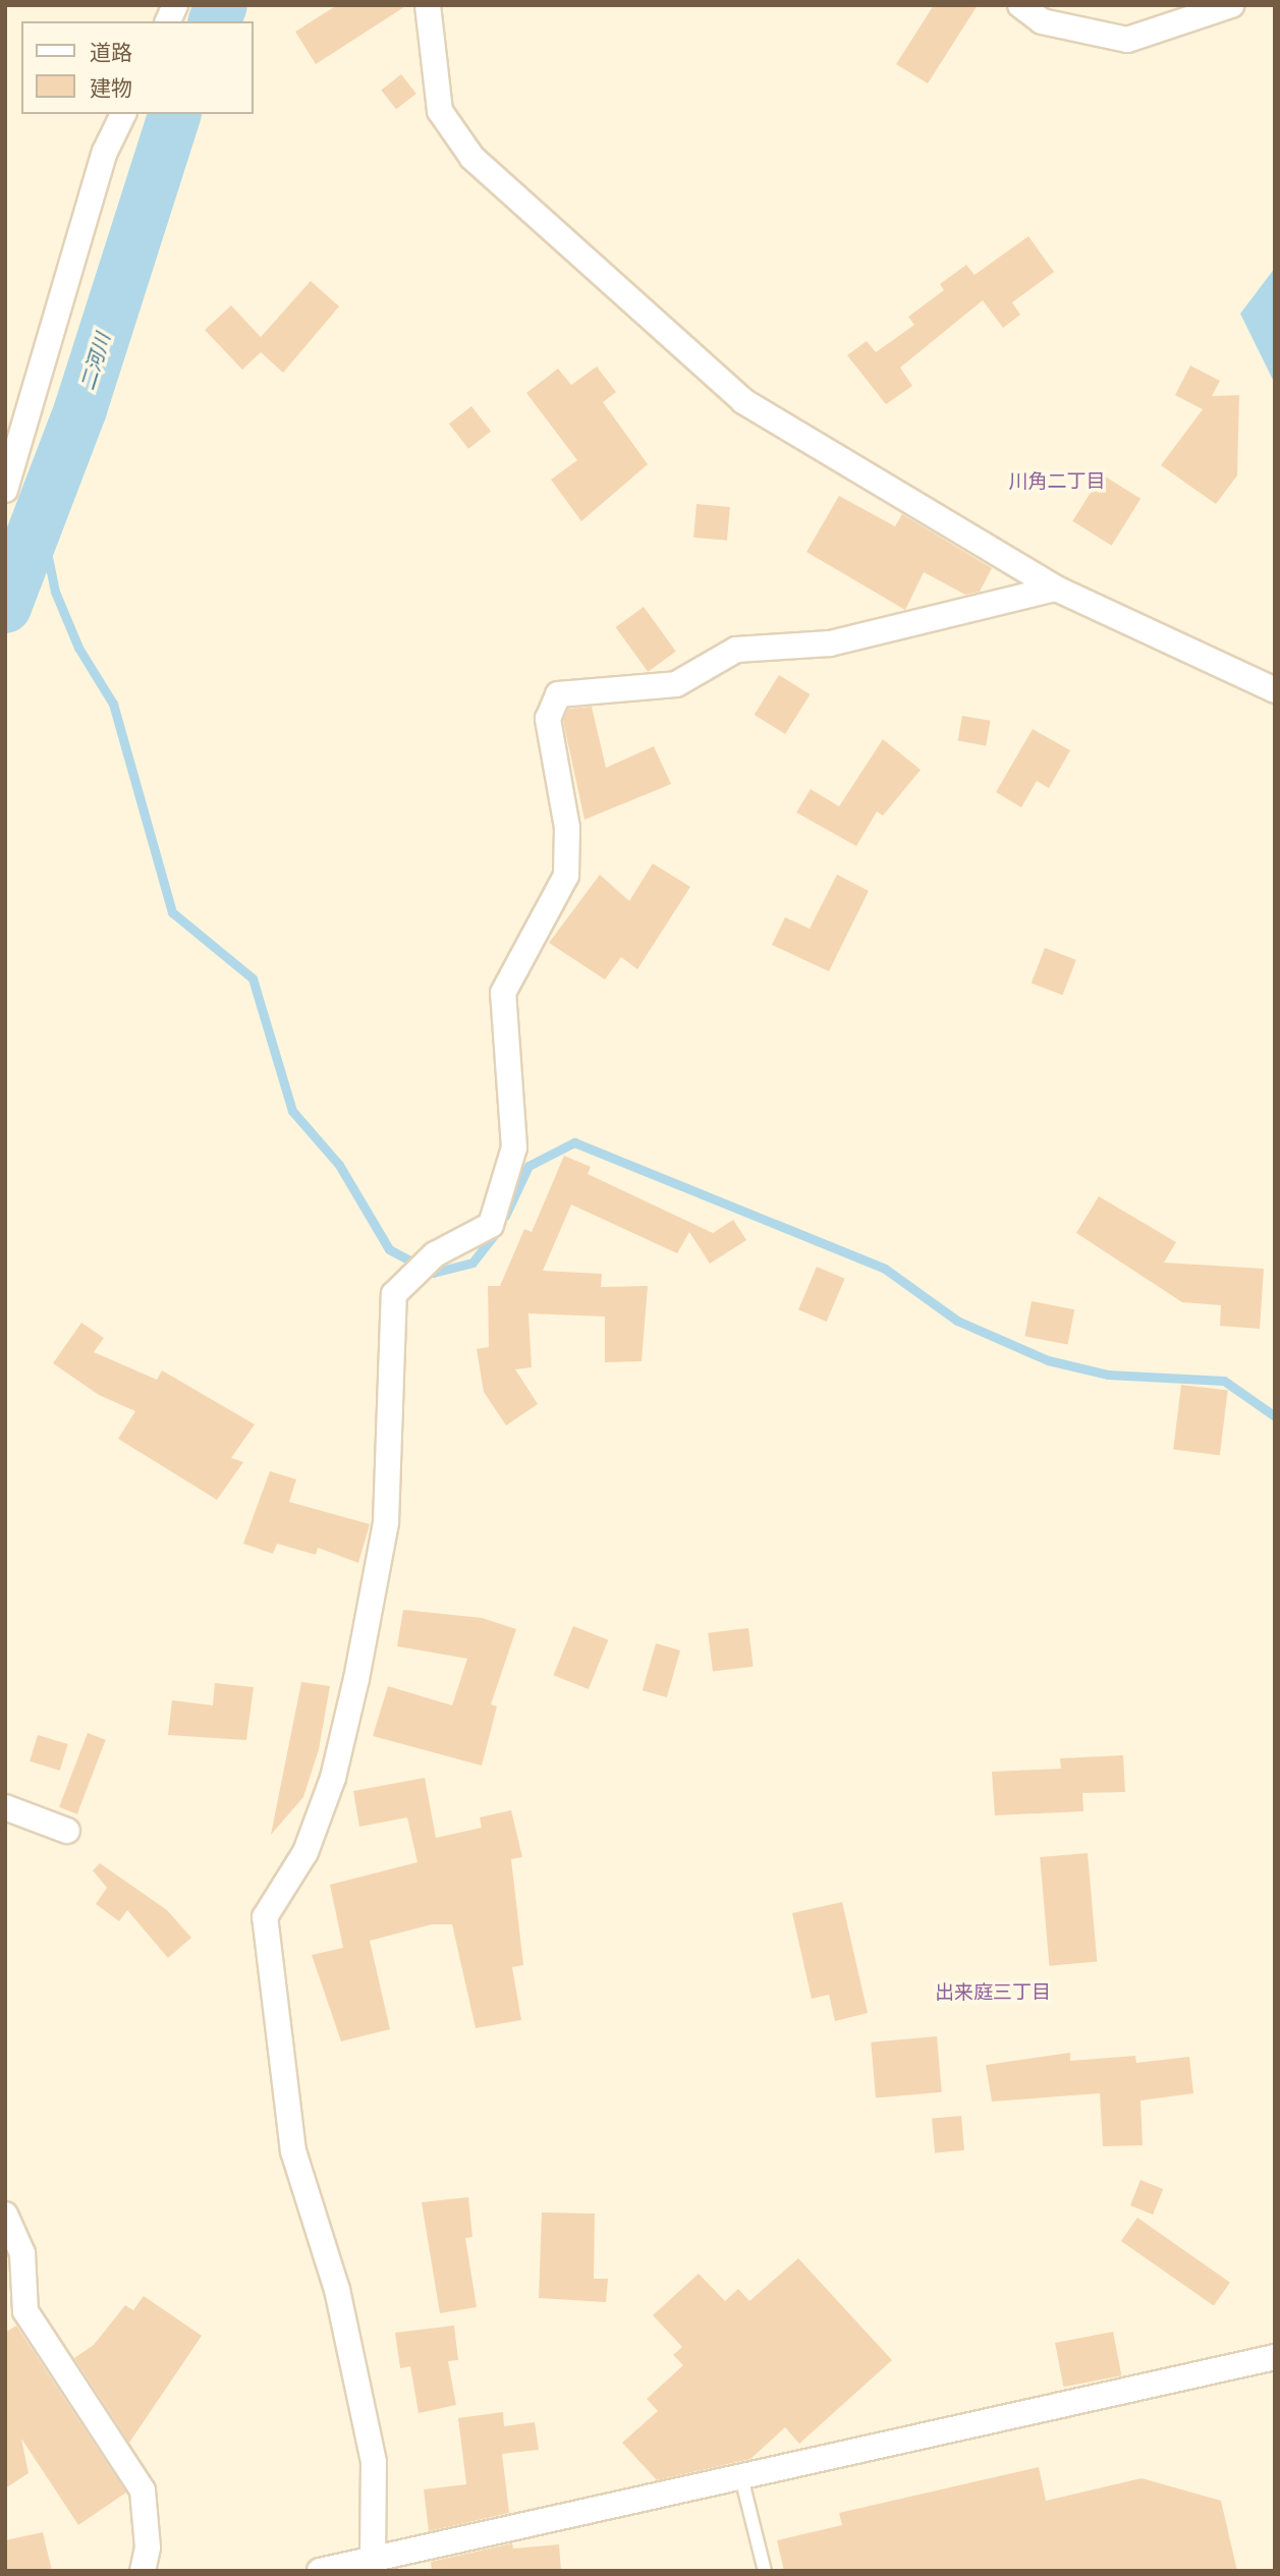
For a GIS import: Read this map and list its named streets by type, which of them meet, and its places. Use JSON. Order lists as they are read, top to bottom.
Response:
{
  "districts": ["川角二丁目", "出来庭三丁目"],
  "water": ["二河川"],
  "legend": ["道路", "建物"]
}
